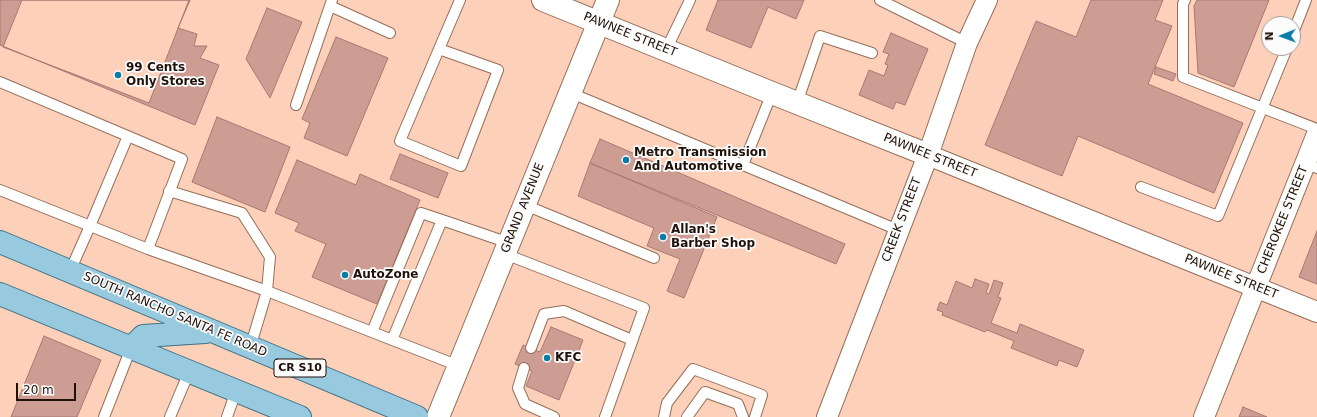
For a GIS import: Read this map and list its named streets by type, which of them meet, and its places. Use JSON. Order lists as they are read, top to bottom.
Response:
{
  "streets": {
    "main road": [
      "PAWNEE STREET",
      "GRAND AVENUE",
      "SOUTH RANCHO SANTA FE ROAD",
      "CR S10"
    ],
    "street": ["CREEK STREET", "CHEROKEE STREET"]
  },
  "crossings": [
    ["PAWNEE STREET", "GRAND AVENUE"],
    ["PAWNEE STREET", "CREEK STREET"],
    ["PAWNEE STREET", "CHEROKEE STREET"]
  ],
  "places": [
    "99 Cents Only Stores",
    "Metro Transmission And Automotive",
    "Allan's Barber Shop",
    "AutoZone",
    "KFC"
  ],
  "scale_bar": "20 m",
  "north": "left"
}
